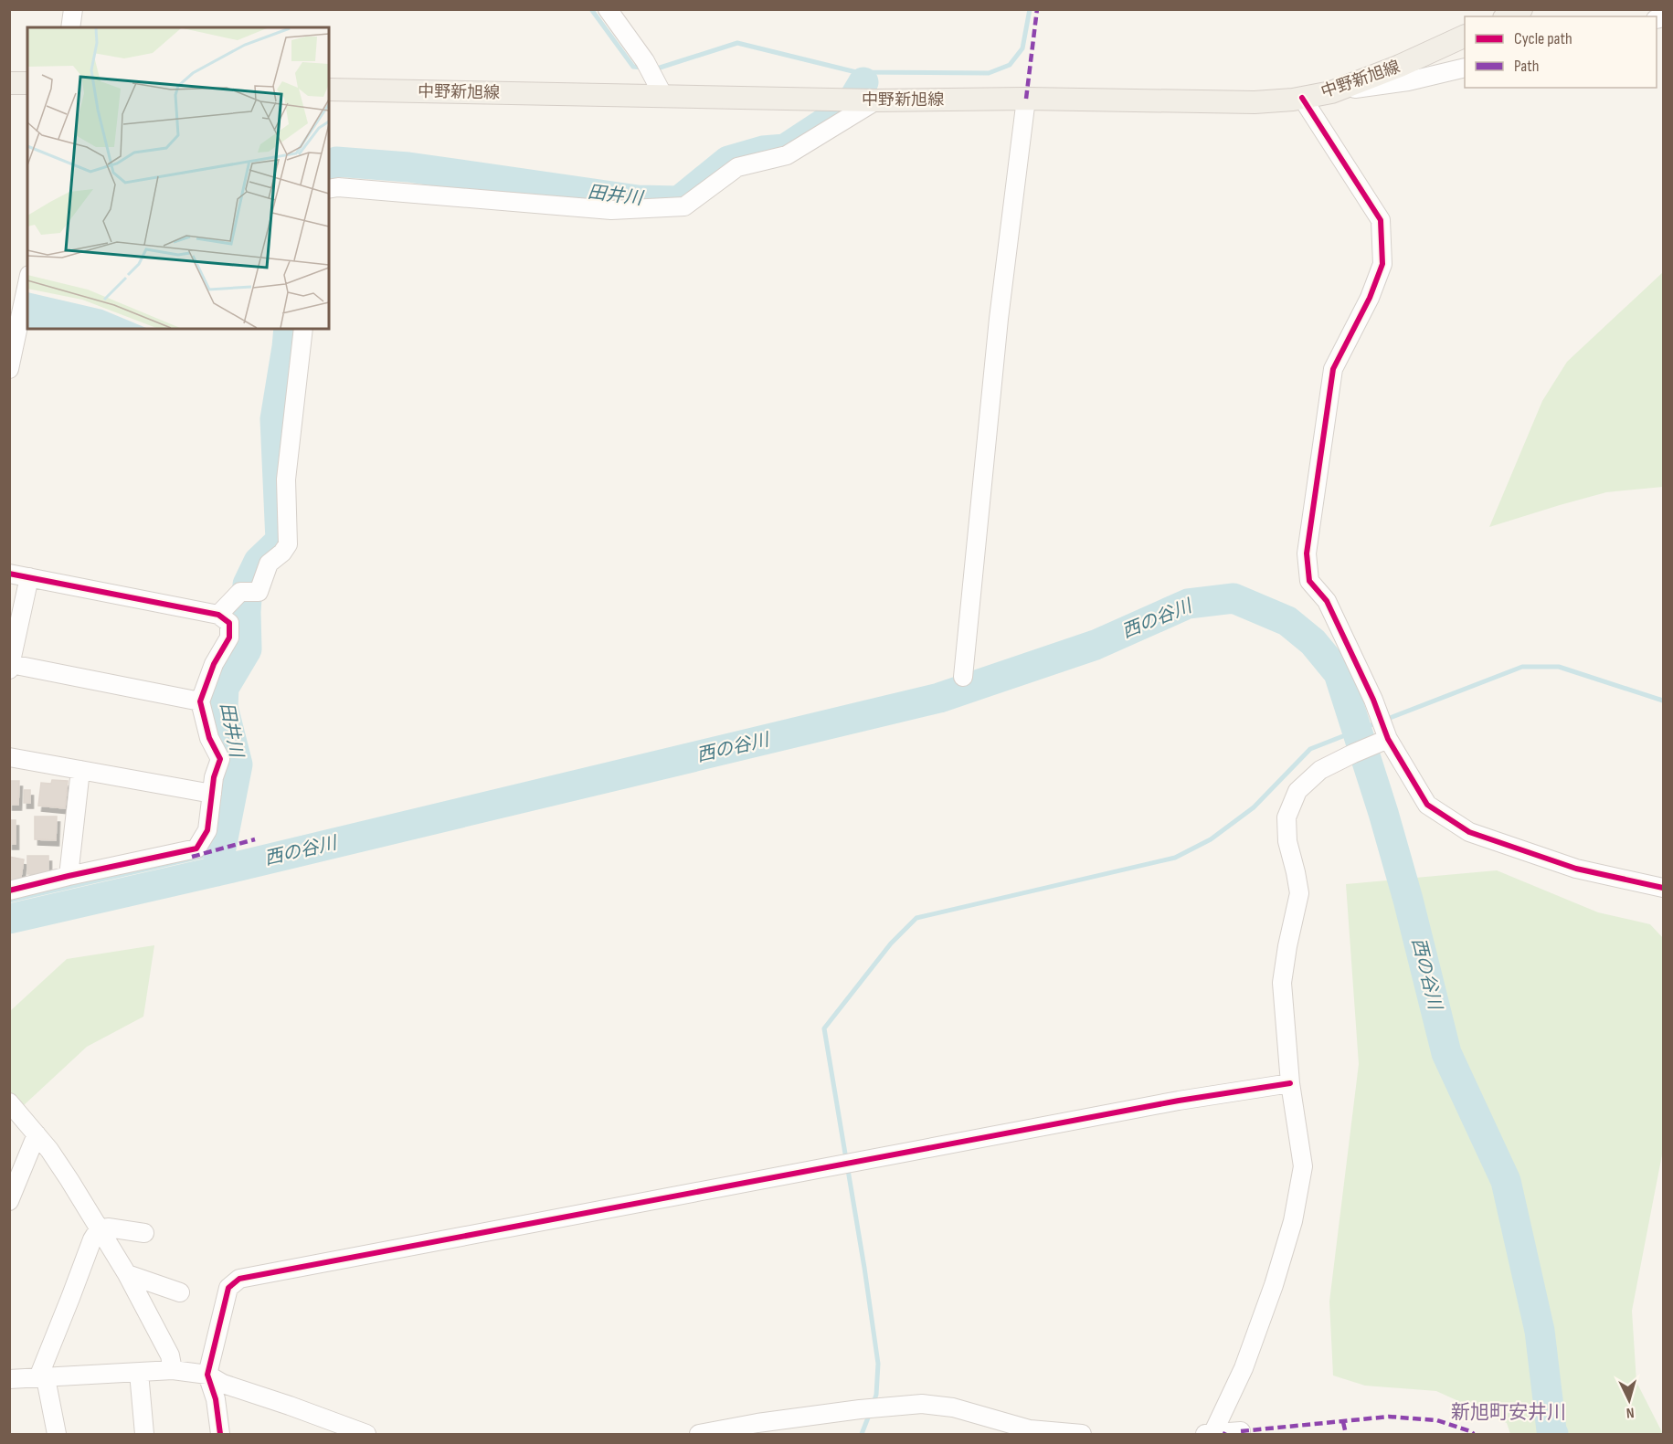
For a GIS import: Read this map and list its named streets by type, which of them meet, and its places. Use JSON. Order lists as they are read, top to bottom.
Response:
{
  "streets": {
    "main road": ["中野新旭線"]
  },
  "districts": ["新旭町安井川"],
  "water": ["田井川", "西の谷川"],
  "legend": ["Cycle path", "Path"],
  "north": "bottom"
}
